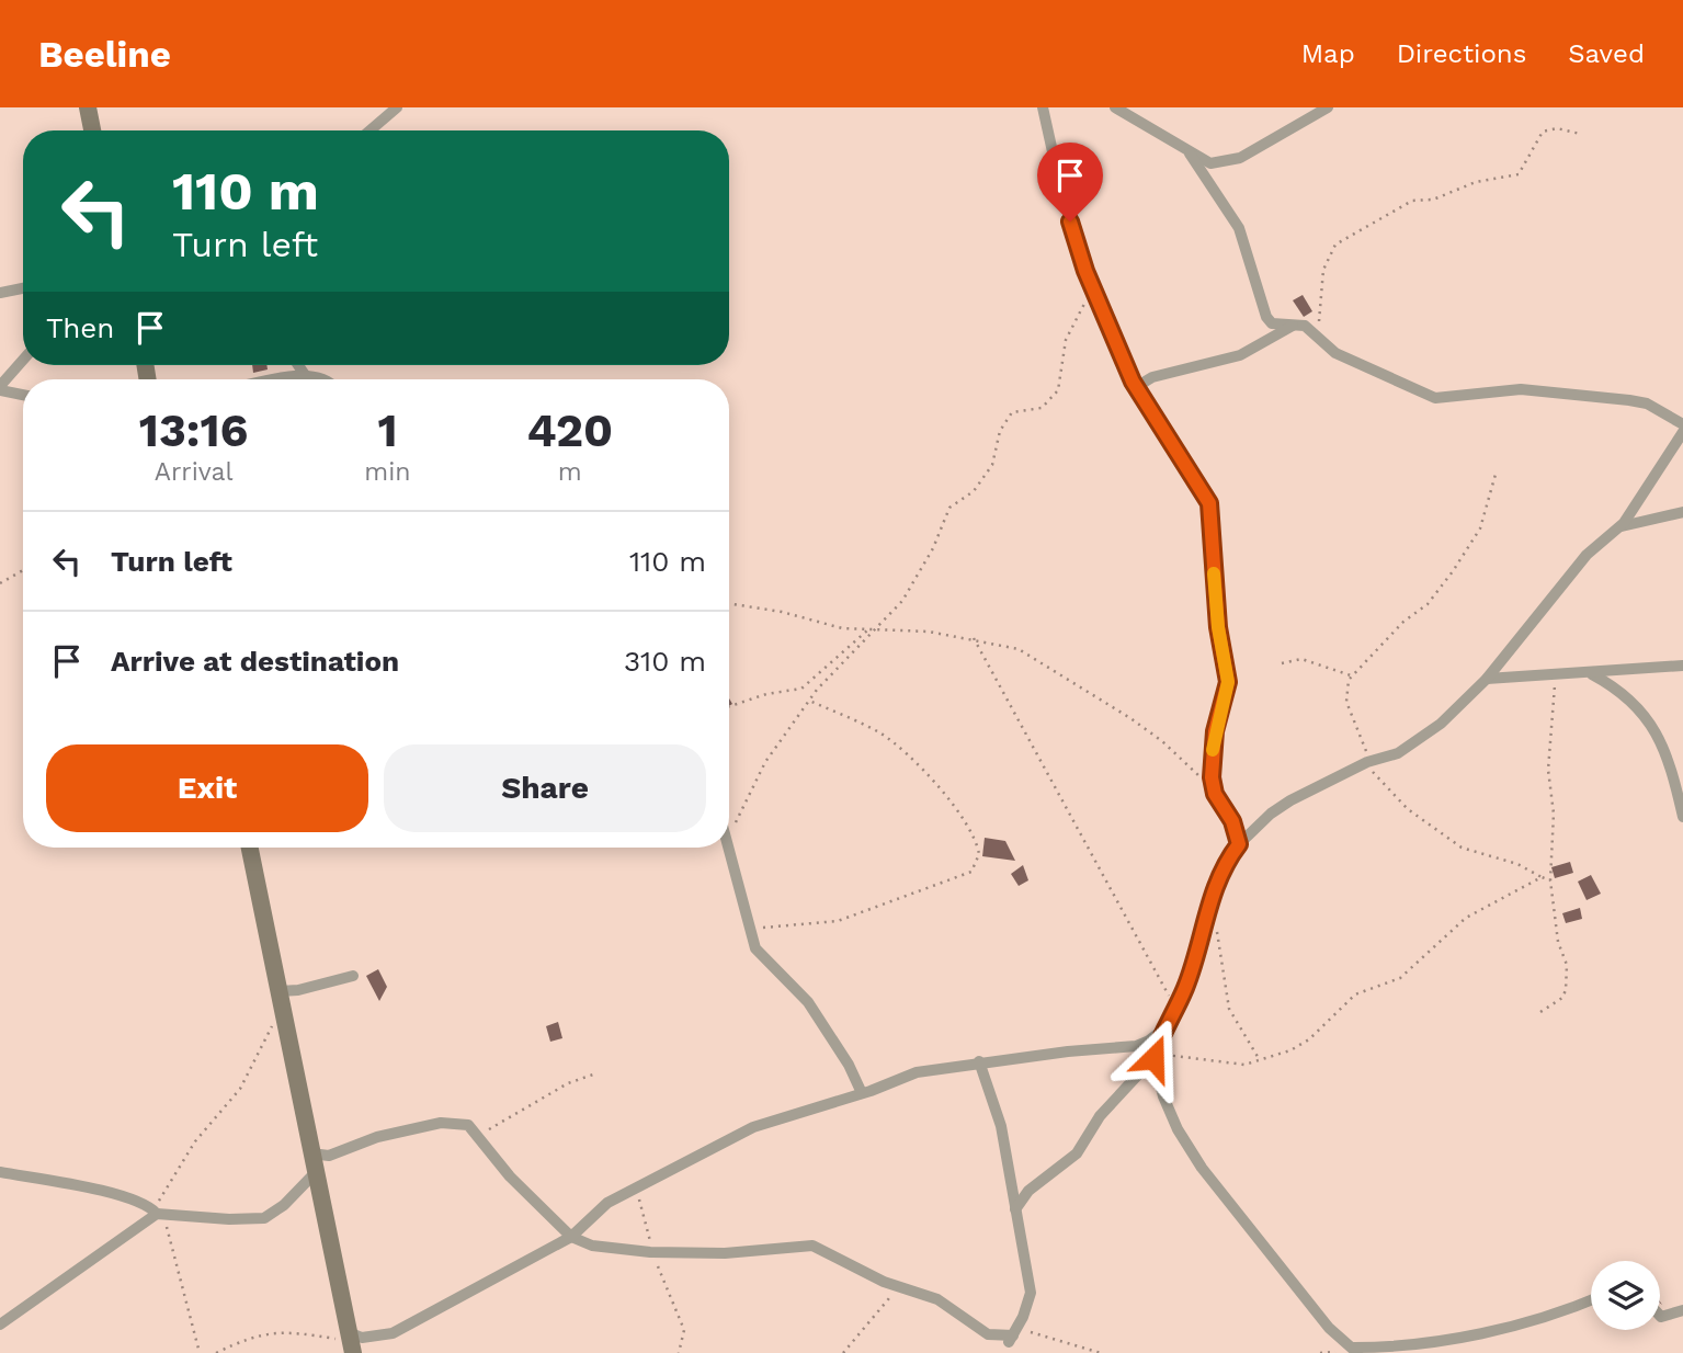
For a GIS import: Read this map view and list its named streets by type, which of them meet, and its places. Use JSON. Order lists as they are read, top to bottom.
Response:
{
  "page": {
    "header": "Beeline",
    "nav": ["Map", "Directions", "Saved"],
    "turn": ["110 m", "Turn left"],
    "then": "Then",
    "eta": [
      "13:16",
      "Arrival",
      "1",
      "min",
      "420",
      "m"
    ],
    "list": [
      {
        "name": "Turn left",
        "value": "110 m"
      },
      {
        "name": "Arrive at destination",
        "value": "310 m"
      }
    ],
    "buttons": ["Exit", "Share"]
  }
}
